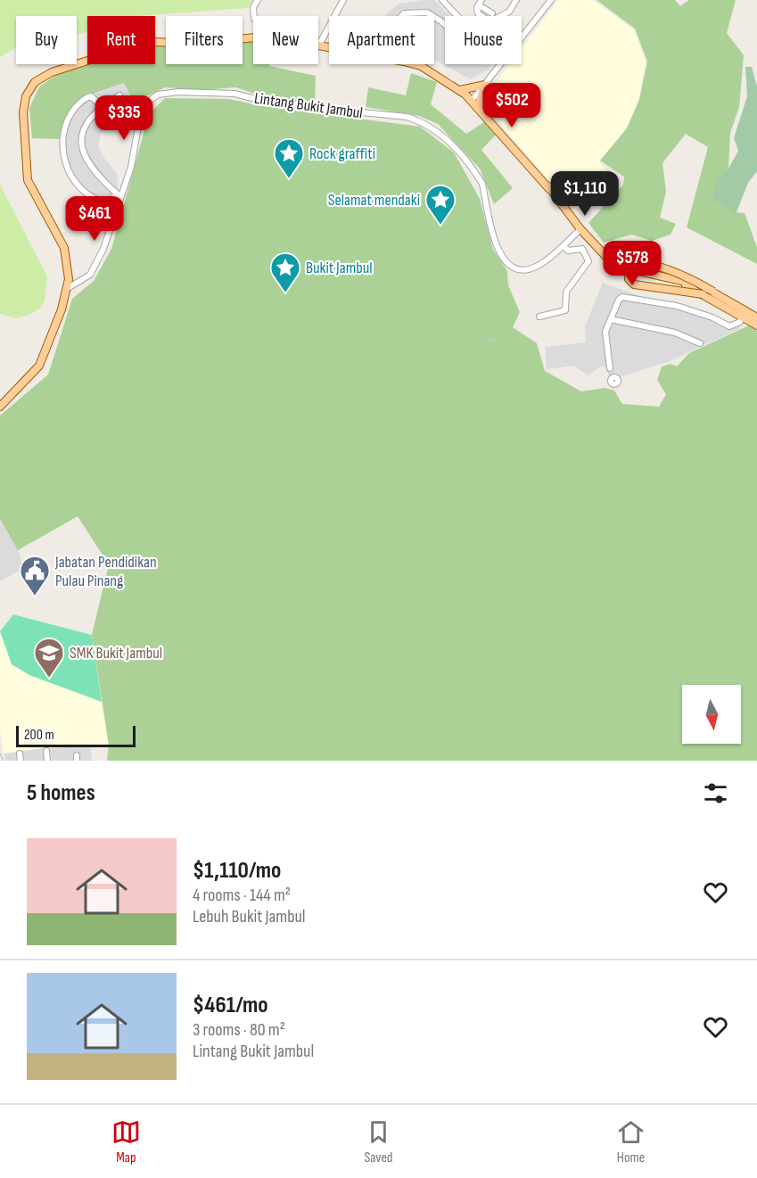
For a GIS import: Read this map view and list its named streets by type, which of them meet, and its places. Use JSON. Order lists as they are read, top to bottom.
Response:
{
  "streets": {
    "street": ["Lintang Bukit Jambul"]
  },
  "places": {
    "place": ["Rock graffiti", "Selamat mendaki", "Bukit Jambul"],
    "public building": ["Jabatan Pendidikan Pulau Pinang"],
    "school or university": ["SMK Bukit Jambul"]
  },
  "scale_bar": "200 m",
  "north": "bottom",
  "page": {
    "chip": [
      "Buy",
      "Rent",
      "Filters",
      "New",
      "Apartment",
      "House"
    ],
    "price": [
      "$502",
      "$335",
      "$1,110",
      "$461",
      "$578"
    ],
    "scale": "200 m",
    "heading": "5 homes",
    "list": [
      {
        "name": "$1,110/mo",
        "note": "4 rooms · 144 m² · Lebuh Bukit Jambul"
      },
      {
        "name": "$461/mo",
        "note": "3 rooms · 80 m² · Lintang Bukit Jambul"
      }
    ],
    "tabs": ["Map", "Saved", "Home"]
  }
}
